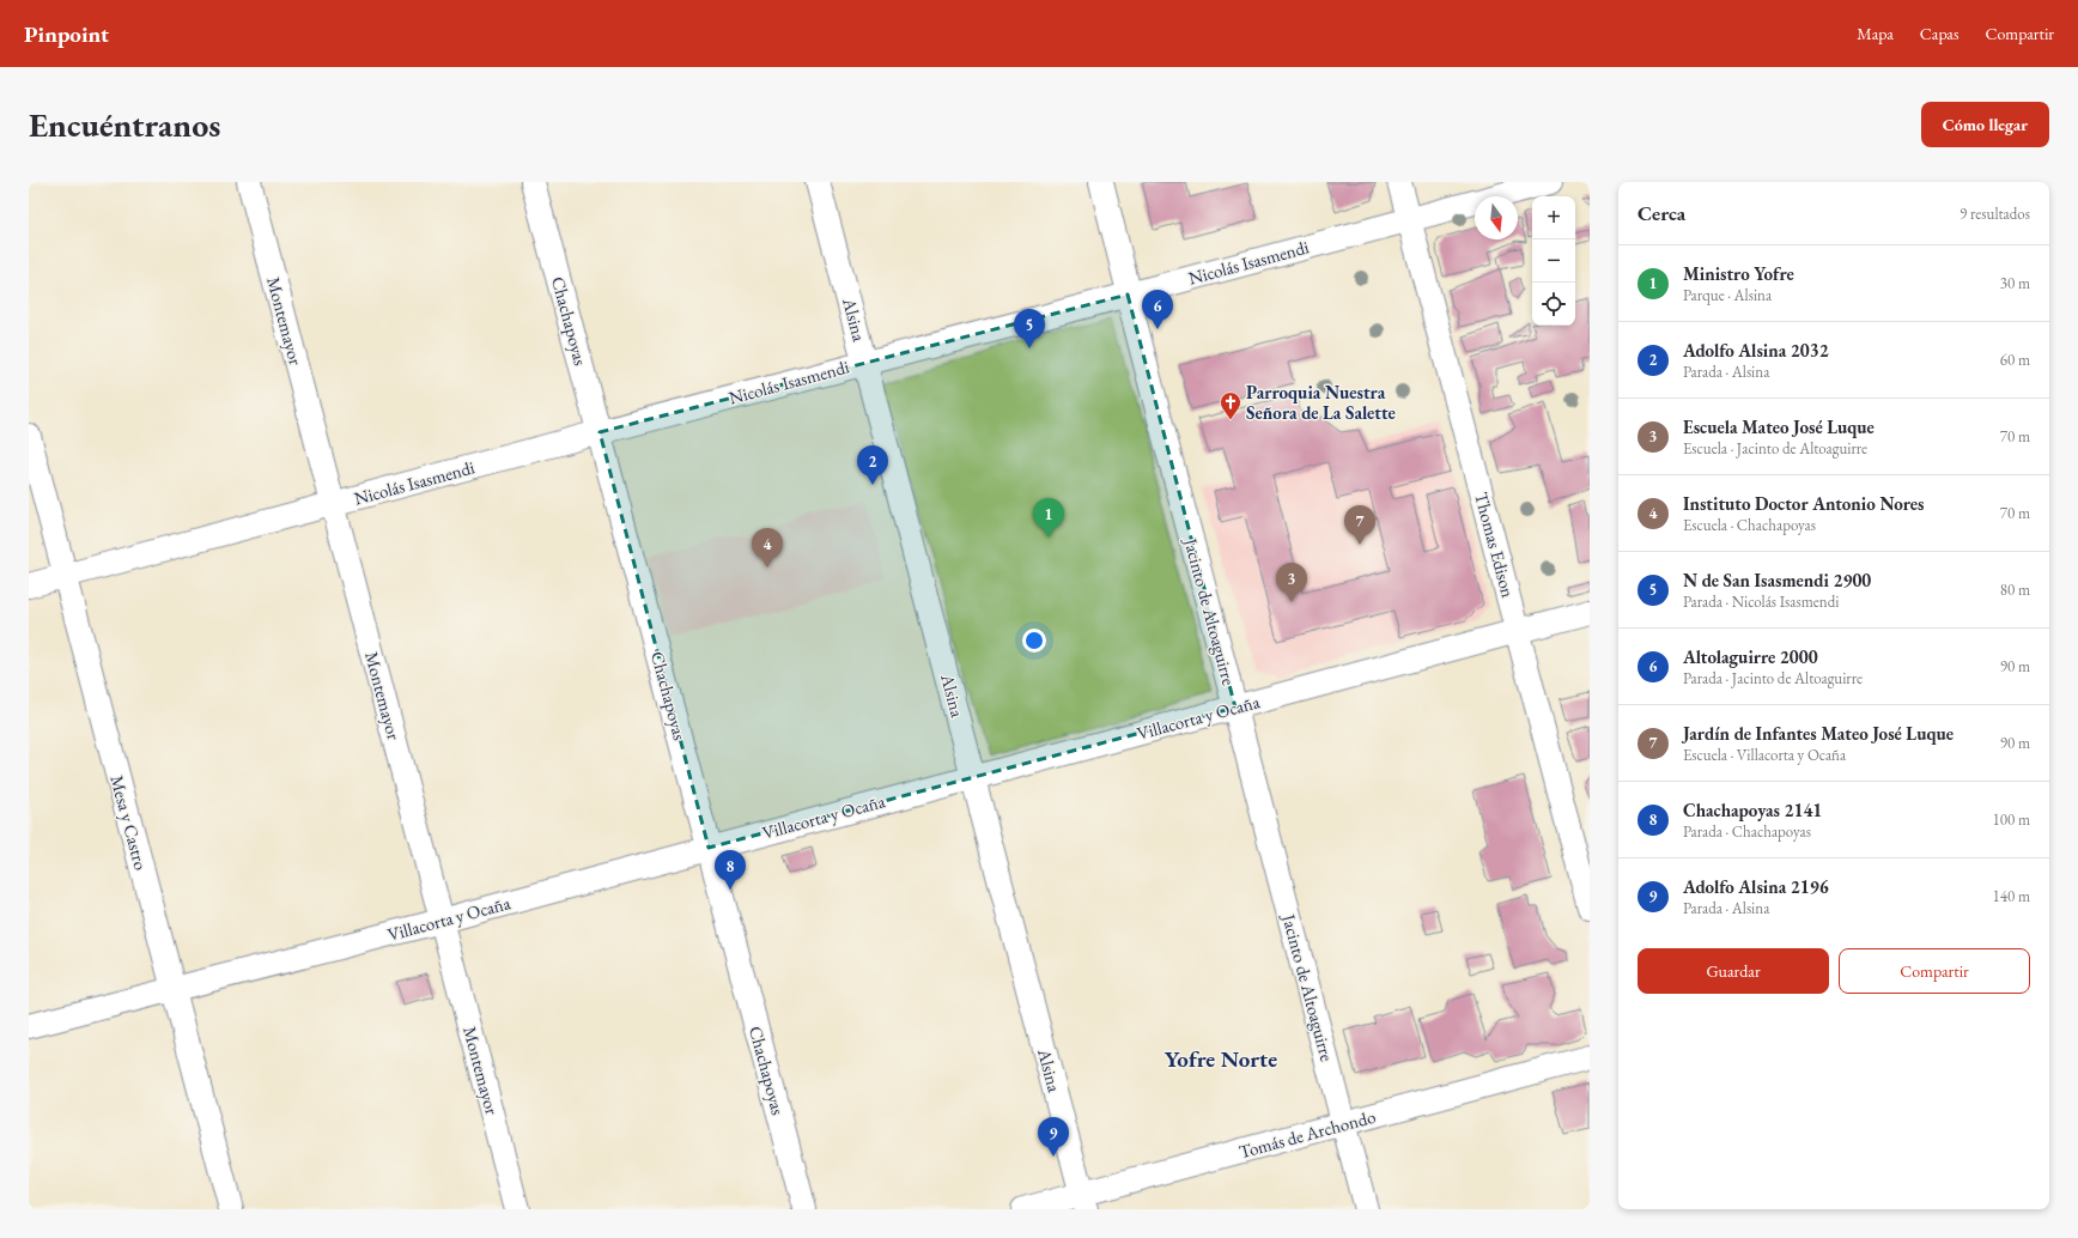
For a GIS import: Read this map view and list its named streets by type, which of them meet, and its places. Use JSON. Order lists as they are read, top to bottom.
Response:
{
  "streets": {
    "street": [
      "Nicolás Isasmendi",
      "Alsina",
      "Montemayor",
      "Chachapoyas",
      "Thomas Edison",
      "Jacinto de Altoaguirre",
      "Villacorta y Ocaña",
      "Mesa y Castro",
      "Tomás de Archondo"
    ]
  },
  "crossings": [
    ["Nicolás Isasmendi", "Alsina"],
    ["Nicolás Isasmendi", "Montemayor"],
    ["Nicolás Isasmendi", "Chachapoyas"],
    ["Nicolás Isasmendi", "Thomas Edison"],
    ["Nicolás Isasmendi", "Jacinto de Altoaguirre"],
    ["Nicolás Isasmendi", "Mesa y Castro"],
    ["Alsina", "Villacorta y Ocaña"],
    ["Alsina", "Tomás de Archondo"],
    ["Montemayor", "Villacorta y Ocaña"],
    ["Chachapoyas", "Villacorta y Ocaña"],
    ["Thomas Edison", "Villacorta y Ocaña"],
    ["Jacinto de Altoaguirre", "Villacorta y Ocaña"],
    ["Jacinto de Altoaguirre", "Tomás de Archondo"],
    ["Villacorta y Ocaña", "Mesa y Castro"]
  ],
  "districts": ["Yofre Norte"],
  "places": {
    "church": ["Parroquia Nuestra Señora de La Salette"]
  },
  "north": "bottom",
  "page": {
    "header": "Pinpoint",
    "nav": ["Mapa", "Capas", "Compartir"],
    "buttons": [
      "Cómo llegar",
      ["Guardar", "Compartir"]
    ],
    "title": "Encuéntranos",
    "heading": ["Cerca", "9 resultados"],
    "map_buttons": ["+", "−"],
    "list": [
      {
        "mark": "1",
        "name": "Ministro Yofre",
        "note": "Parque · Alsina",
        "value": "30 m"
      },
      {
        "mark": "2",
        "name": "Adolfo Alsina 2032",
        "note": "Parada · Alsina",
        "value": "60 m"
      },
      {
        "mark": "3",
        "name": "Escuela Mateo José Luque",
        "note": "Escuela · Jacinto de Altoaguirre",
        "value": "70 m"
      },
      {
        "mark": "4",
        "name": "Instituto Doctor Antonio Nores",
        "note": "Escuela · Chachapoyas",
        "value": "70 m"
      },
      {
        "mark": "5",
        "name": "N de San Isasmendi 2900",
        "note": "Parada · Nicolás Isasmendi",
        "value": "80 m"
      },
      {
        "mark": "6",
        "name": "Altolaguirre 2000",
        "note": "Parada · Jacinto de Altoaguirre",
        "value": "90 m"
      },
      {
        "mark": "7",
        "name": "Jardín de Infantes Mateo José Luque",
        "note": "Escuela · Villacorta y Ocaña",
        "value": "90 m"
      },
      {
        "mark": "8",
        "name": "Chachapoyas 2141",
        "note": "Parada · Chachapoyas",
        "value": "100 m"
      },
      {
        "mark": "9",
        "name": "Adolfo Alsina 2196",
        "note": "Parada · Alsina",
        "value": "140 m"
      }
    ],
    "pins": [
      "6",
      "5",
      "2",
      "1",
      "7",
      "4",
      "3",
      "8",
      "9"
    ]
  }
}
